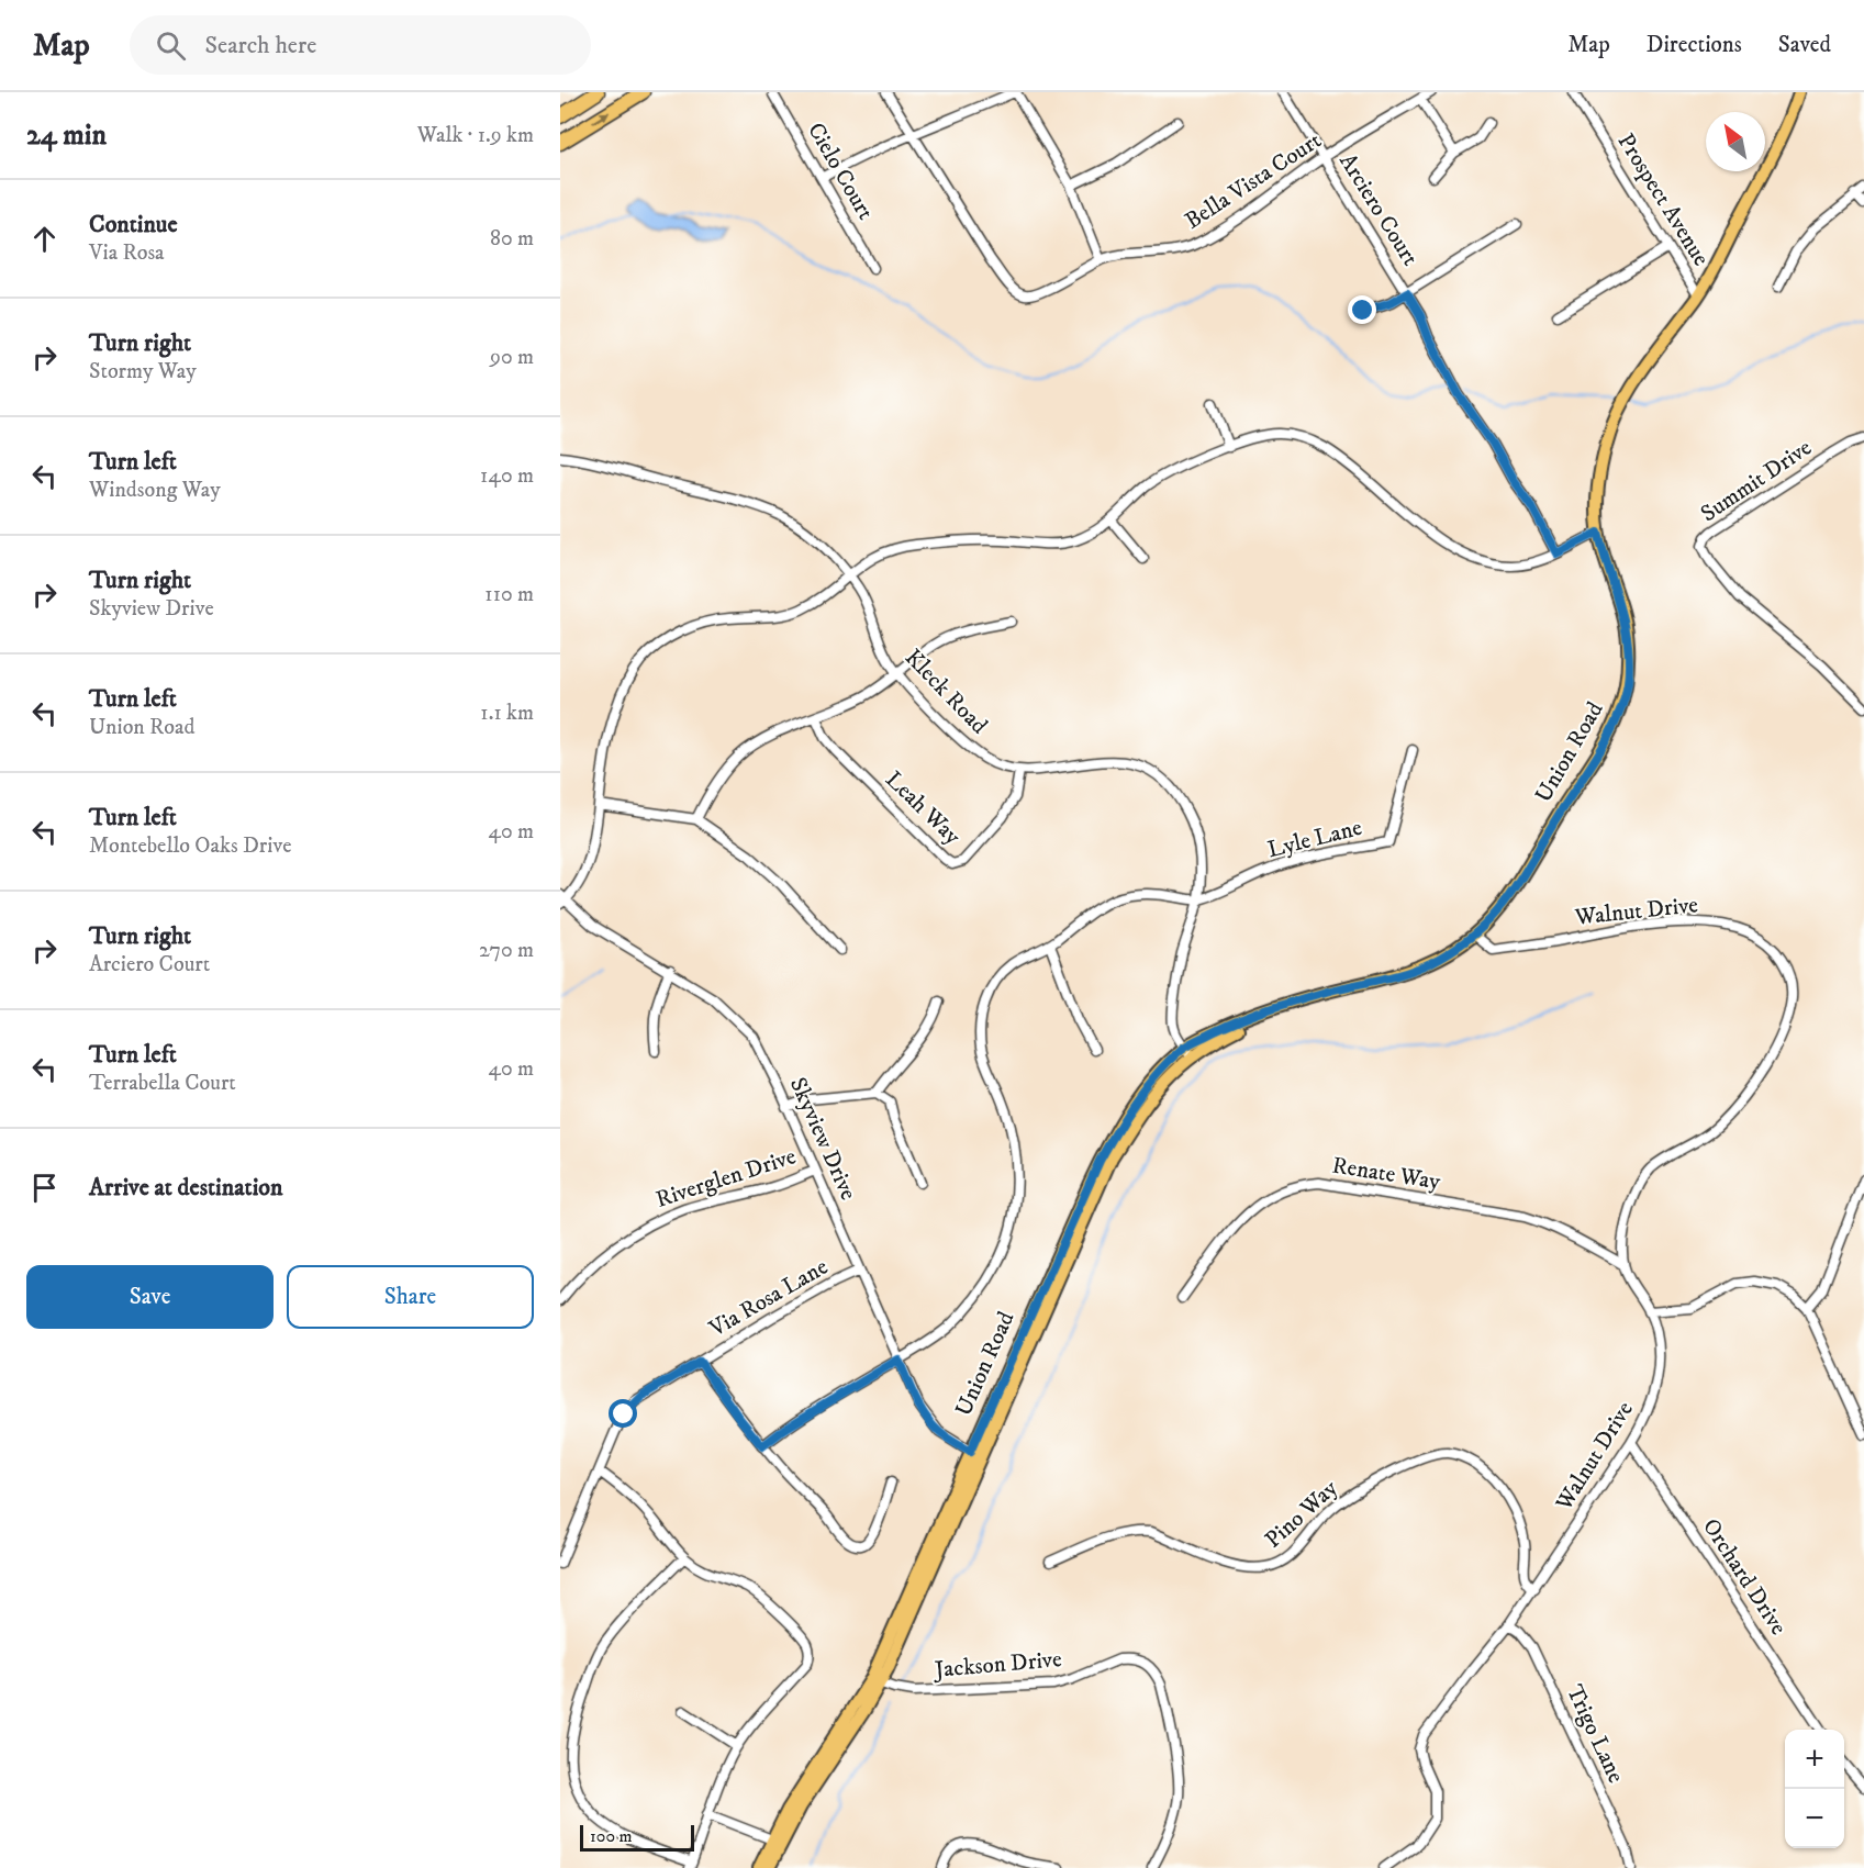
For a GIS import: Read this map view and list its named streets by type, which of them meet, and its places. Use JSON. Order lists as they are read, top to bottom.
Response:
{
  "streets": {
    "main road": ["Union Road"],
    "street": [
      "Cielo Court",
      "Bella Vista Court",
      "Prospect Avenue",
      "Arciero Court",
      "Summit Drive",
      "Kleck Road",
      "Leah Way",
      "Lyle Lane",
      "Walnut Drive",
      "Skyview Drive",
      "Renate Way",
      "Riverglen Drive",
      "Via Rosa Lane",
      "Pino Way",
      "Orchard Drive",
      "Jackson Drive",
      "Trigo Lane"
    ]
  },
  "crossings": [
    ["Bella Vista Court", "Arciero Court"],
    ["Prospect Avenue", "Union Road"],
    ["Kleck Road", "Union Road"],
    ["Kleck Road", "Leah Way"],
    ["Kleck Road", "Lyle Lane"],
    ["Union Road", "Walnut Drive"],
    ["Union Road", "Skyview Drive"],
    ["Union Road", "Jackson Drive"],
    ["Walnut Drive", "Renate Way"],
    ["Walnut Drive", "Pino Way"],
    ["Walnut Drive", "Orchard Drive"],
    ["Walnut Drive", "Trigo Lane"],
    ["Skyview Drive", "Riverglen Drive"],
    ["Skyview Drive", "Via Rosa Lane"]
  ],
  "scale_bar": "100 m",
  "north": "top left",
  "page": {
    "header": "Map",
    "search": "Search here",
    "nav": ["Map", "Directions", "Saved"],
    "heading": ["24 min", "Walk · 1.9 km"],
    "list": [
      ["Continue", "Via Rosa", "80 m"],
      ["Turn right", "Stormy Way", "90 m"],
      ["Turn left", "Windsong Way", "140 m"],
      ["Turn right", "Skyview Drive", "110 m"],
      ["Turn left", "Union Road", "1.1 km"],
      ["Turn left", "Montebello Oaks Drive", "40 m"],
      ["Turn right", "Arciero Court", "270 m"],
      ["Turn left", "Terrabella Court", "40 m"],
      "Arrive at destination"
    ],
    "buttons": ["Save", "Share"],
    "map_buttons": ["+", "−"],
    "scale": "100 m"
  }
}
